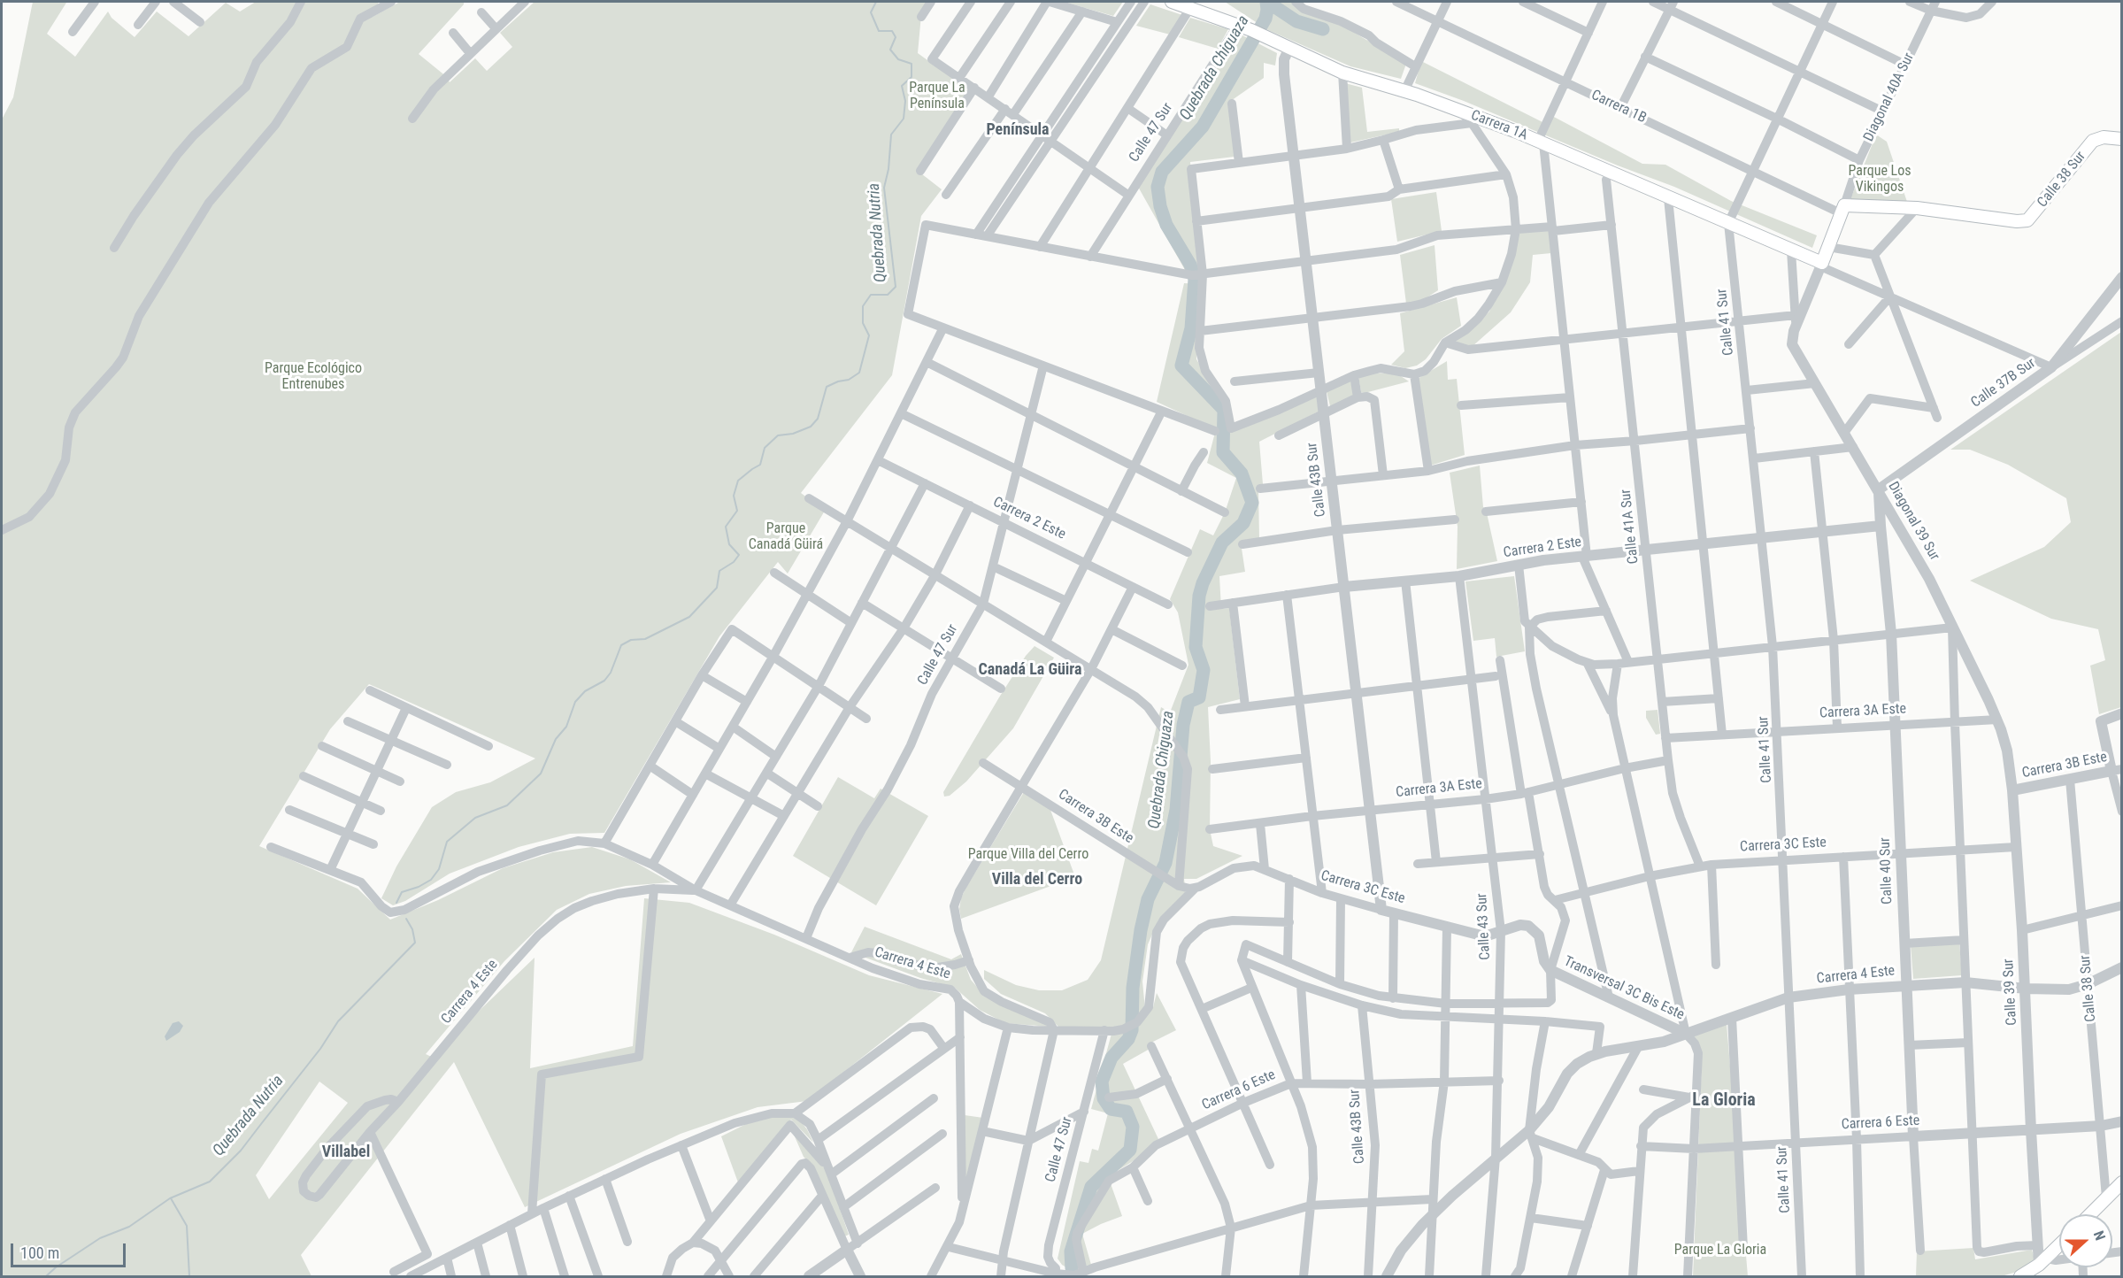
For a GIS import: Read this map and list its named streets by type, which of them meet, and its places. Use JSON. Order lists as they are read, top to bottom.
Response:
{
  "streets": {
    "main road": [
      "Diagonal 40A Sur",
      "Carrera 1B",
      "Carrera 1A",
      "Calle 38 Sur"
    ],
    "street": [
      "Calle 47 Sur",
      "Calle 41 Sur",
      "Calle 37B Sur",
      "Calle 43B Sur",
      "Carrera 2 Este",
      "Diagonal 39 Sur",
      "Calle 41A Sur",
      "Carrera 3A Este",
      "Carrera 3B Este",
      "Carrera 3C Este",
      "Calle 40 Sur",
      "Calle 43 Sur",
      "Carrera 4 Este",
      "Transversal 3C Bis Este",
      "Calle 39 Sur",
      "Carrera 6 Este"
    ]
  },
  "crossings": [
    ["Diagonal 40A Sur", "Carrera 1B"],
    ["Diagonal 40A Sur", "Carrera 1A"],
    ["Diagonal 40A Sur", "Diagonal 39 Sur"],
    ["Carrera 1B", "Calle 38 Sur"],
    ["Carrera 1A", "Calle 47 Sur"],
    ["Carrera 1A", "Calle 41 Sur"],
    ["Carrera 1A", "Calle 43B Sur"],
    ["Calle 47 Sur", "Carrera 2 Este"],
    ["Calle 47 Sur", "Carrera 4 Este"],
    ["Calle 38 Sur", "Carrera 3B Este"],
    ["Calle 38 Sur", "Carrera 4 Este"],
    ["Calle 38 Sur", "Carrera 6 Este"],
    ["Calle 41 Sur", "Carrera 2 Este"],
    ["Calle 41 Sur", "Carrera 3A Este"],
    ["Calle 41 Sur", "Carrera 3C Este"],
    ["Calle 41 Sur", "Carrera 4 Este"],
    ["Calle 41 Sur", "Carrera 6 Este"],
    ["Calle 37B Sur", "Diagonal 39 Sur"],
    ["Calle 37B Sur", "Calle 40 Sur"],
    ["Calle 43B Sur", "Carrera 2 Este"],
    ["Calle 43B Sur", "Carrera 3A Este"],
    ["Calle 43B Sur", "Carrera 3C Este"],
    ["Calle 43B Sur", "Carrera 6 Este"],
    ["Carrera 2 Este", "Calle 41A Sur"],
    ["Carrera 2 Este", "Calle 40 Sur"],
    ["Carrera 2 Este", "Calle 43 Sur"],
    ["Diagonal 39 Sur", "Carrera 3A Este"],
    ["Diagonal 39 Sur", "Calle 40 Sur"],
    ["Diagonal 39 Sur", "Calle 39 Sur"],
    ["Calle 41A Sur", "Carrera 3A Este"],
    ["Calle 41A Sur", "Carrera 3C Este"],
    ["Carrera 3A Este", "Calle 40 Sur"],
    ["Carrera 3A Este", "Calle 43 Sur"],
    ["Carrera 3A Este", "Calle 39 Sur"],
    ["Carrera 3B Este", "Carrera 3C Este"],
    ["Carrera 3B Este", "Calle 39 Sur"],
    ["Carrera 3C Este", "Calle 40 Sur"],
    ["Carrera 3C Este", "Calle 43 Sur"],
    ["Carrera 3C Este", "Carrera 4 Este"],
    ["Carrera 3C Este", "Transversal 3C Bis Este"],
    ["Carrera 3C Este", "Calle 39 Sur"],
    ["Calle 40 Sur", "Carrera 4 Este"],
    ["Calle 40 Sur", "Carrera 6 Este"],
    ["Calle 43 Sur", "Carrera 6 Este"],
    ["Carrera 4 Este", "Transversal 3C Bis Este"],
    ["Carrera 4 Este", "Calle 39 Sur"],
    ["Calle 39 Sur", "Carrera 6 Este"]
  ],
  "districts": [
    "Península",
    "Canadá La Güira",
    "Villa del Cerro",
    "La Gloria",
    "Villabel"
  ],
  "water": ["Quebrada Chiguaza", "Quebrada Nutria"],
  "parks": [
    "Parque La Península",
    "Parque Los Vikingos",
    "Parque Ecológico Entrenubes",
    "Parque Canadá Güirá",
    "Parque Villa del Cerro",
    "Parque La Gloria"
  ],
  "scale_bar": "100 m",
  "north": "right"
}
